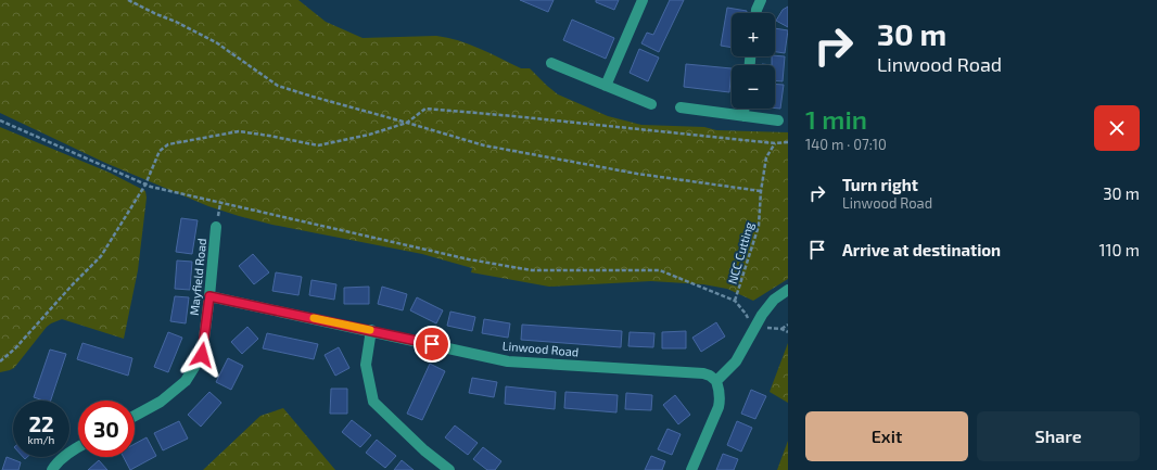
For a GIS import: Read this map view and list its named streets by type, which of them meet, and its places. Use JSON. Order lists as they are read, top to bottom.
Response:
{
  "streets": {
    "street": ["Mayfield Road", "Linwood Road"],
    "path": ["NCC Cutting"]
  },
  "crossings": [
    ["Mayfield Road", "Linwood Road"]
  ],
  "page": {
    "turn": ["30 m", "Linwood Road"],
    "map_buttons": ["+", "−"],
    "heading": ["1 min", "140 m · 07:10"],
    "list": [
      {
        "name": "Turn right",
        "note": "Linwood Road",
        "value": "30 m"
      },
      {
        "name": "Arrive at destination",
        "value": "110 m"
      }
    ],
    "speed": "22 km/h",
    "limit": "30",
    "buttons": ["Exit", "Share"]
  }
}
